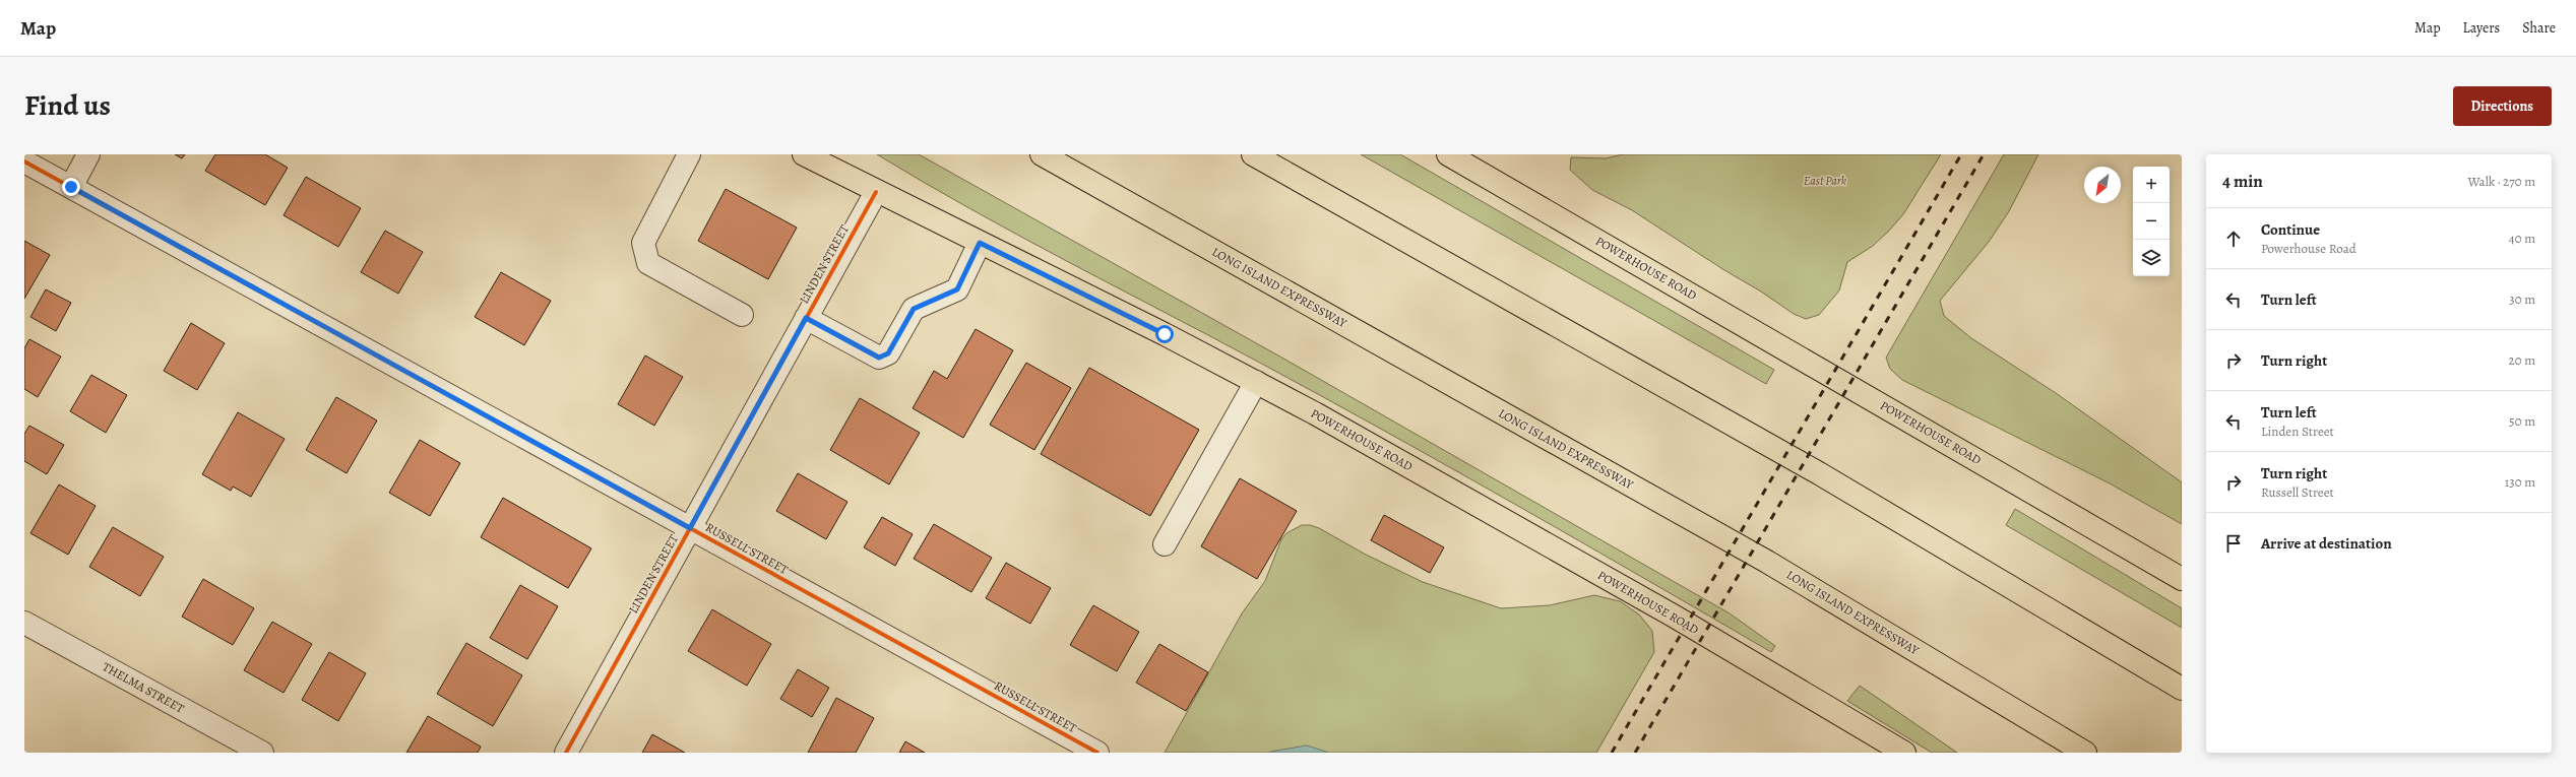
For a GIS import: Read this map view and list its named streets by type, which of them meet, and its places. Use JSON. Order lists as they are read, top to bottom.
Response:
{
  "streets": {
    "main road": ["POWERHOUSE ROAD", "LONG ISLAND EXPRESSWAY"],
    "street": ["LINDEN STREET", "RUSSELL STREET", "THELMA STREET"]
  },
  "crossings": [
    ["LINDEN STREET", "POWERHOUSE ROAD"],
    ["LINDEN STREET", "RUSSELL STREET"]
  ],
  "parks": ["East Park"],
  "north": "bottom left",
  "page": {
    "header": "Map",
    "nav": ["Map", "Layers", "Share"],
    "title": "Find us",
    "buttons": "Directions",
    "heading": ["4 min", "Walk · 270 m"],
    "map_buttons": ["+", "−"],
    "list": [
      ["Continue", "Powerhouse Road", "40 m"],
      ["Turn left", "30 m"],
      ["Turn right", "20 m"],
      ["Turn left", "Linden Street", "50 m"],
      ["Turn right", "Russell Street", "130 m"],
      "Arrive at destination"
    ]
  }
}
